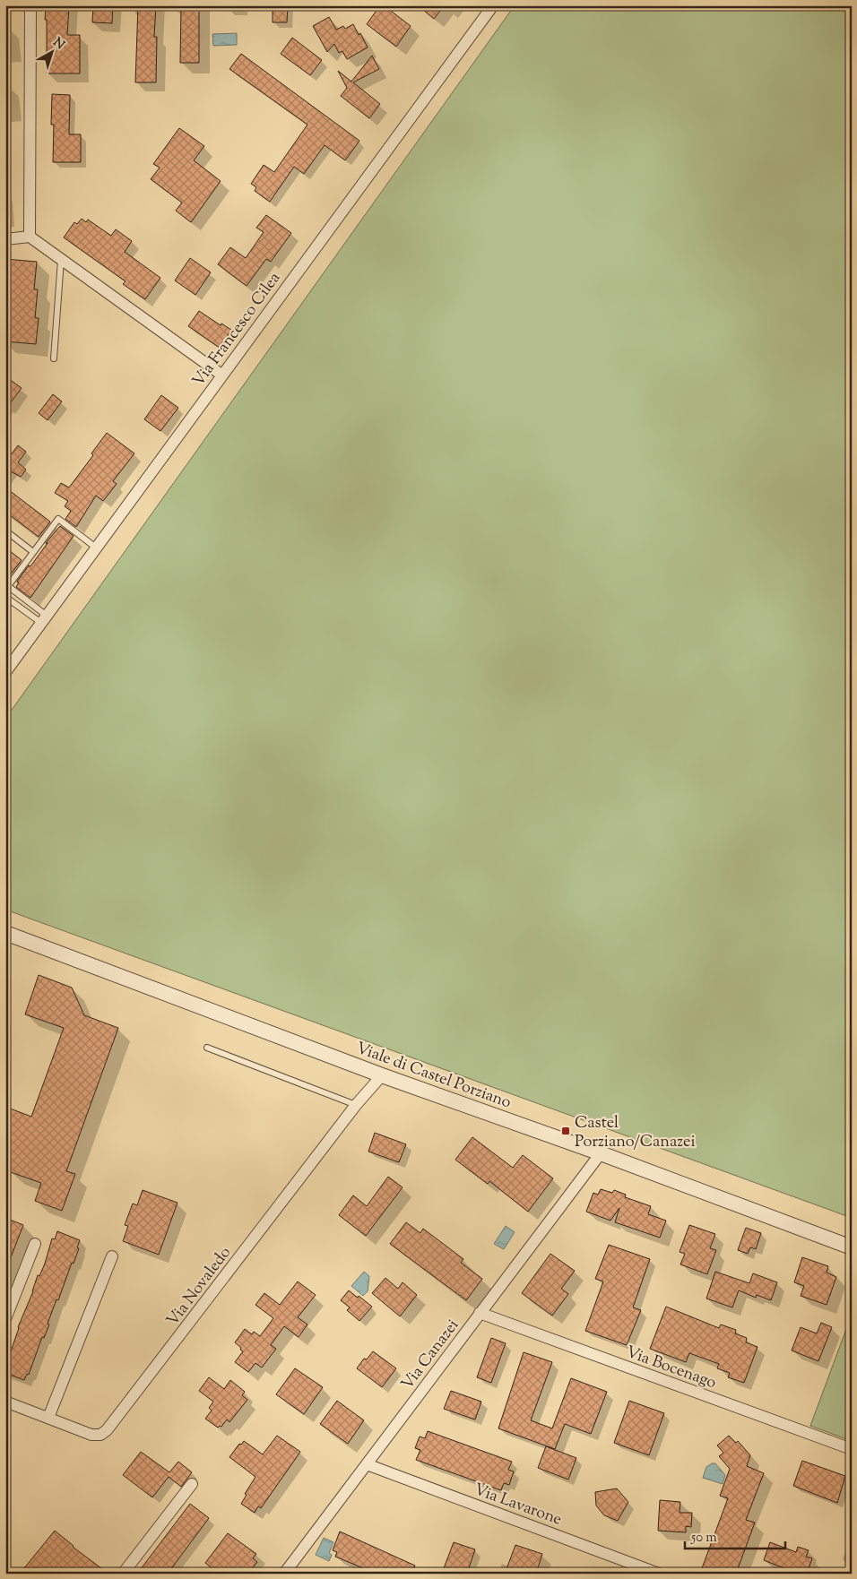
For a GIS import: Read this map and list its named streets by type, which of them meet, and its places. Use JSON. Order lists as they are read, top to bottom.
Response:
{
  "streets": {
    "street": [
      "Via Francesco Cilea",
      "Viale di Castel Porziano",
      "Via Novaledo",
      "Via Canazei",
      "Via Bocenago",
      "Via Lavarone"
    ]
  },
  "crossings": [
    ["Viale di Castel Porziano", "Via Novaledo"],
    ["Viale di Castel Porziano", "Via Canazei"],
    ["Via Canazei", "Via Bocenago"],
    ["Via Canazei", "Via Lavarone"]
  ],
  "places": {
    "transit": ["Castel Porziano/Canazei"]
  },
  "scale_bar": "50 m",
  "north": "top right"
}
